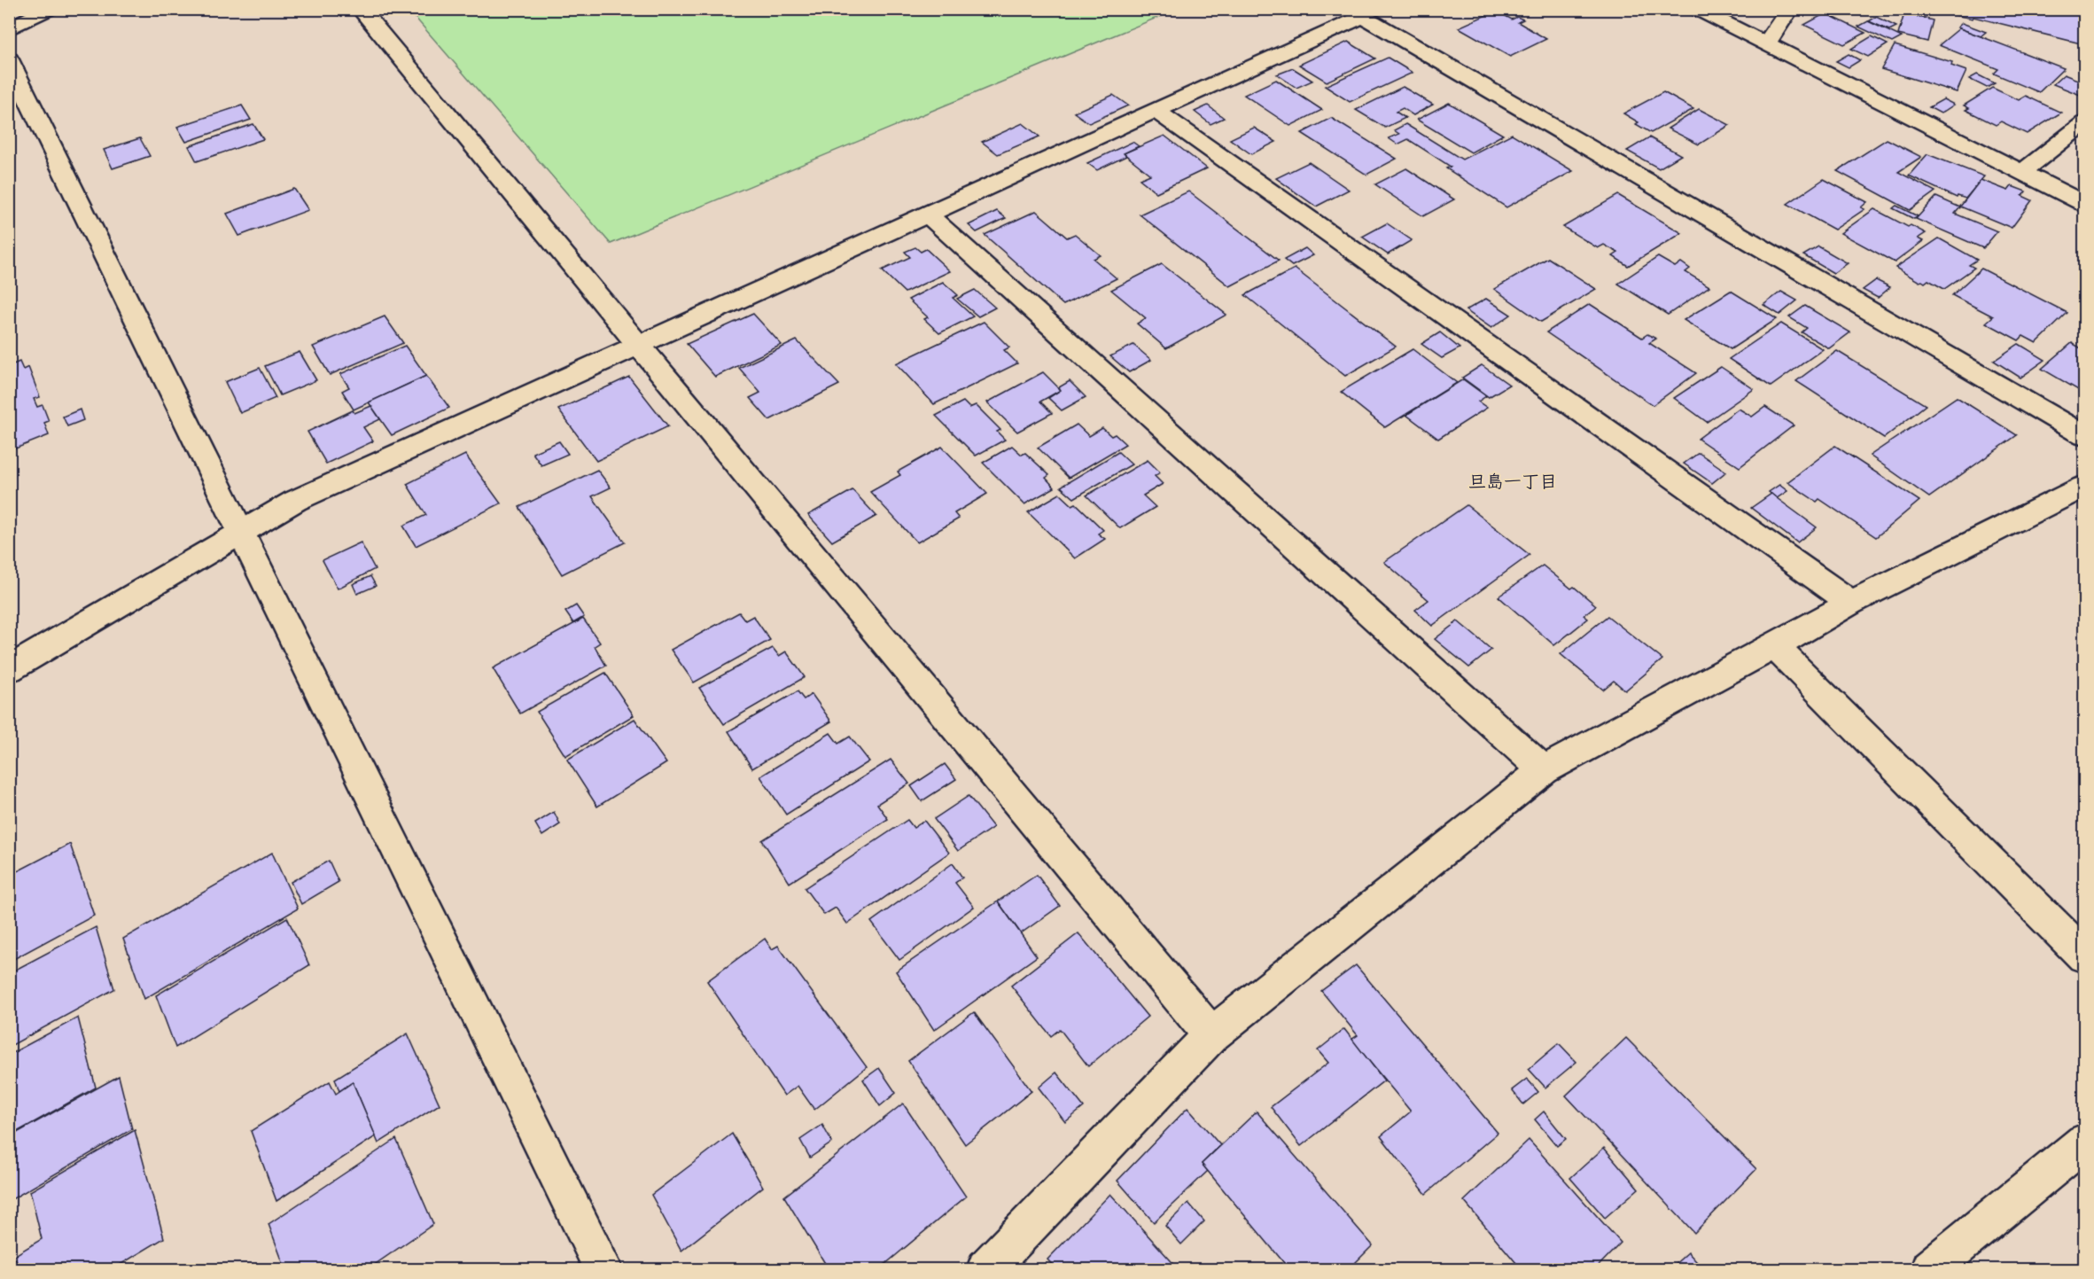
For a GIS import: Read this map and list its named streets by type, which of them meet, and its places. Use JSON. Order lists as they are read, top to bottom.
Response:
{
  "districts": ["旦島一丁目"]
}
